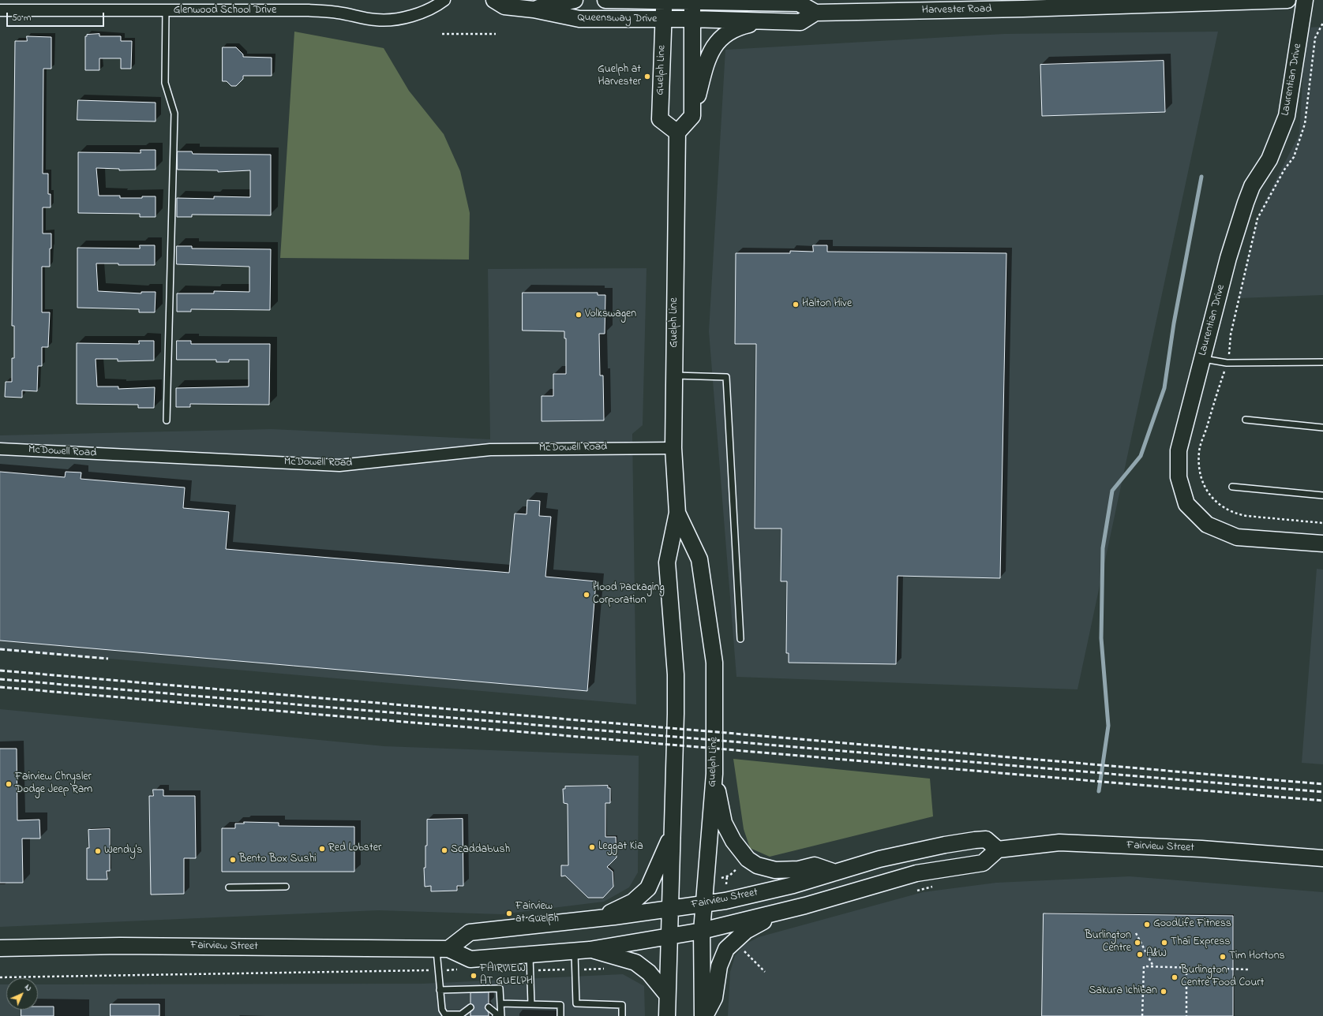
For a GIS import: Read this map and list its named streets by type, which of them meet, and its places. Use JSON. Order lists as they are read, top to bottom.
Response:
{
  "streets": {
    "main road": [
      "Harvester Road",
      "Queensway Drive",
      "Guelph Line",
      "Laurentian Drive",
      "Fairview Street"
    ],
    "street": ["Glenwood School Drive", "McDowell Road"]
  },
  "crossings": [
    ["Queensway Drive", "Guelph Line"],
    ["Guelph Line", "McDowell Road"],
    ["Guelph Line", "Fairview Street"]
  ],
  "places": [
    "Guelph at Harvester",
    "Halton Hive",
    "Volkswagen",
    "Hood Packaging Corporation",
    "Fairview Chrysler Dodge Jeep Ram",
    "Leggat Kia",
    "Red Lobster",
    "Scaddabush",
    "Wendy's",
    "Bento Box Sushi",
    "Fairview at Guelph",
    "GoodLife Fitness",
    "Burlington Centre",
    "Thaï Express",
    "A&W",
    "Tim Hortons",
    "FAIRVIEW AT GUELPH",
    "Burlington Centre Food Court",
    "Sakura Ichiban"
  ],
  "scale_bar": "50 m",
  "north": "top right"
}
